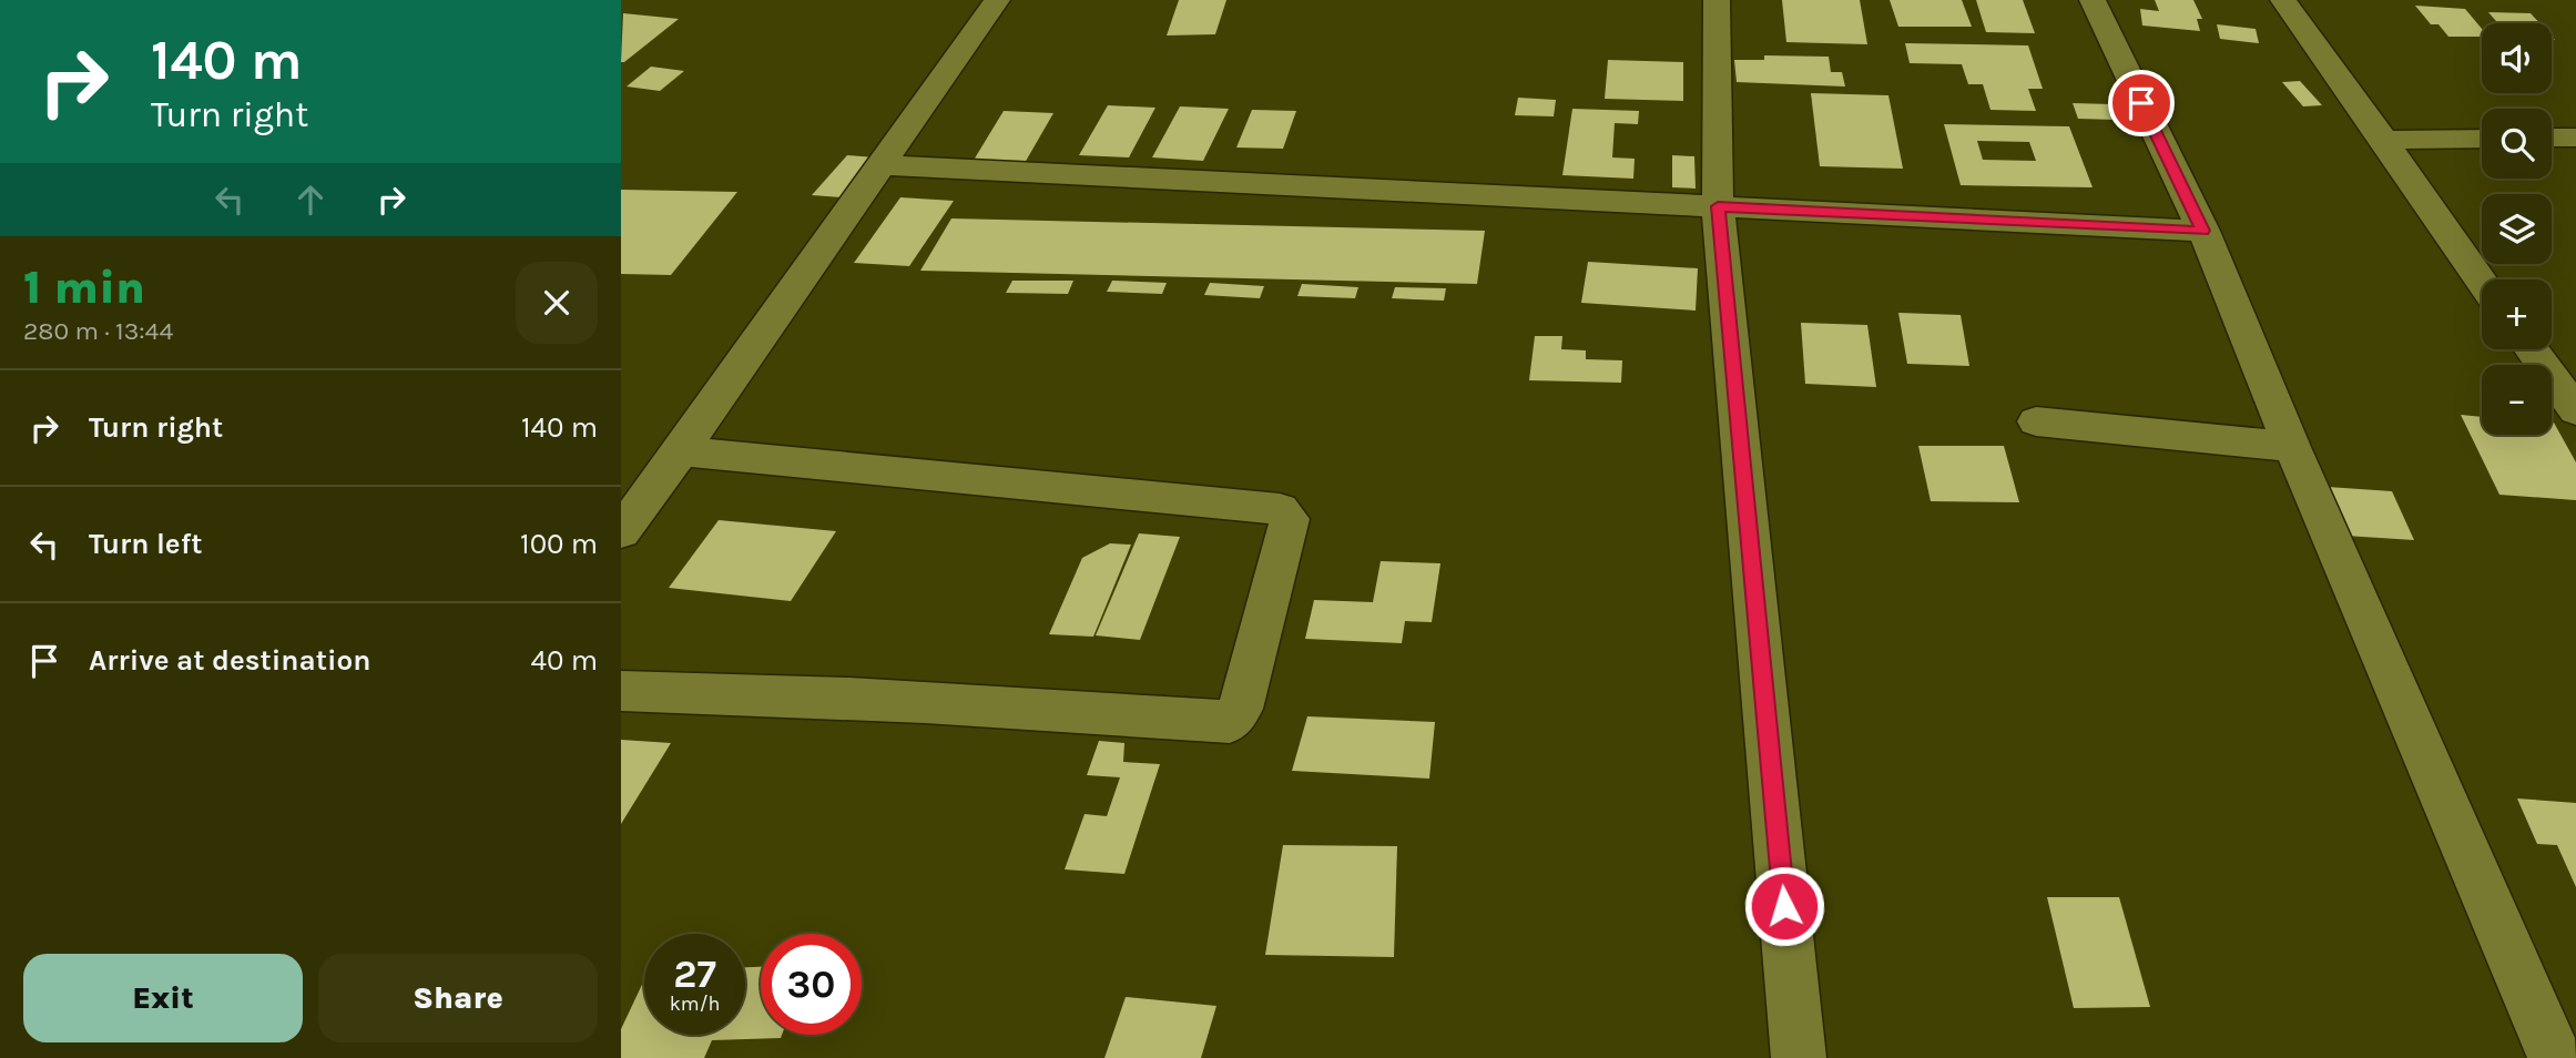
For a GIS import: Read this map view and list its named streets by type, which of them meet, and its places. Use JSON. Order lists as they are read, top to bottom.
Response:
{
  "page": {
    "turn": ["140 m", "Turn right"],
    "map_buttons": ["+", "−"],
    "heading": ["1 min", "280 m · 13:44"],
    "list": [
      {
        "name": "Turn right",
        "value": "140 m"
      },
      {
        "name": "Turn left",
        "value": "100 m"
      },
      {
        "name": "Arrive at destination",
        "value": "40 m"
      }
    ],
    "speed": "27 km/h",
    "limit": "30",
    "buttons": ["Exit", "Share"]
  }
}
